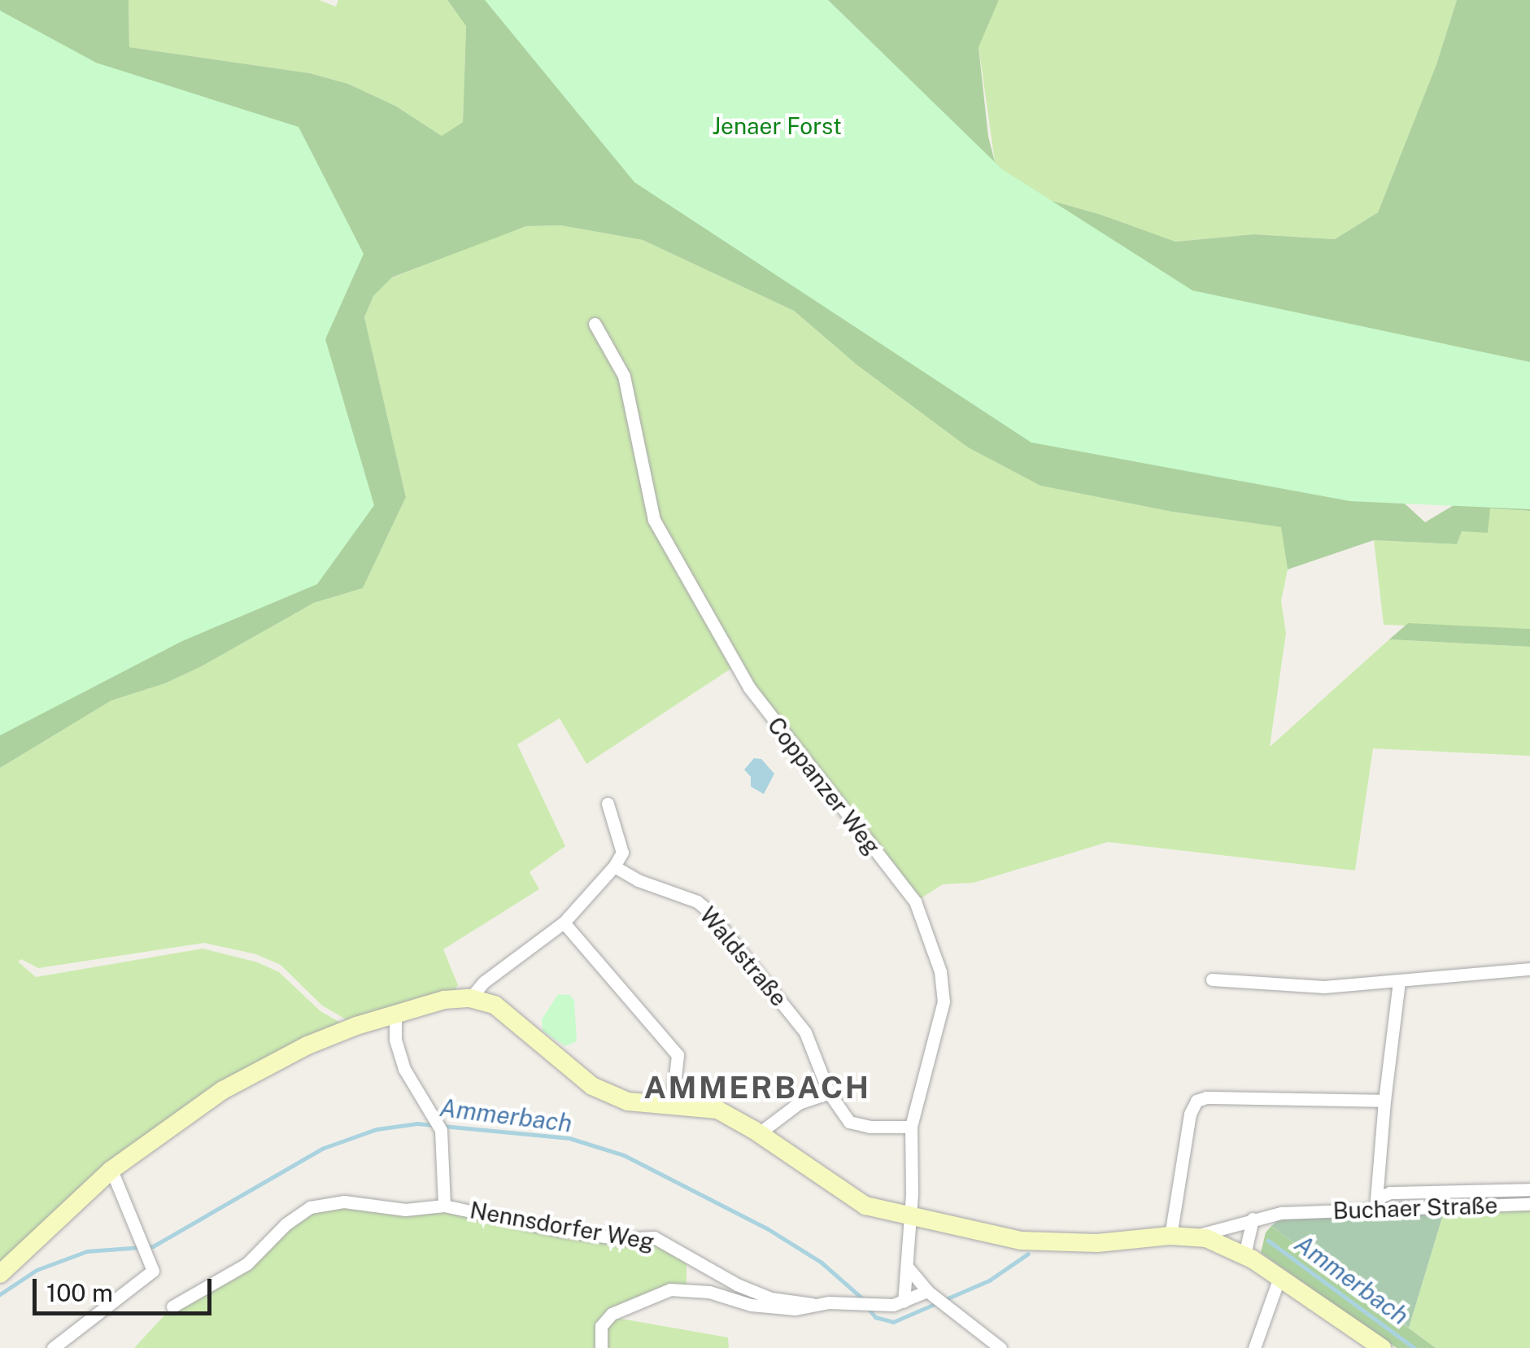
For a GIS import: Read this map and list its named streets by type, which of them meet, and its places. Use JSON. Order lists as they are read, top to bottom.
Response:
{
  "streets": {
    "street": [
      "Coppanzer Weg",
      "Waldstraße",
      "Buchaer Straße",
      "Nennsdorfer Weg"
    ]
  },
  "crossings": [
    ["Coppanzer Weg", "Waldstraße"]
  ],
  "districts": ["AMMERBACH"],
  "water": ["Ammerbach"],
  "parks": ["Jenaer Forst"],
  "scale_bar": "100 m"
}
